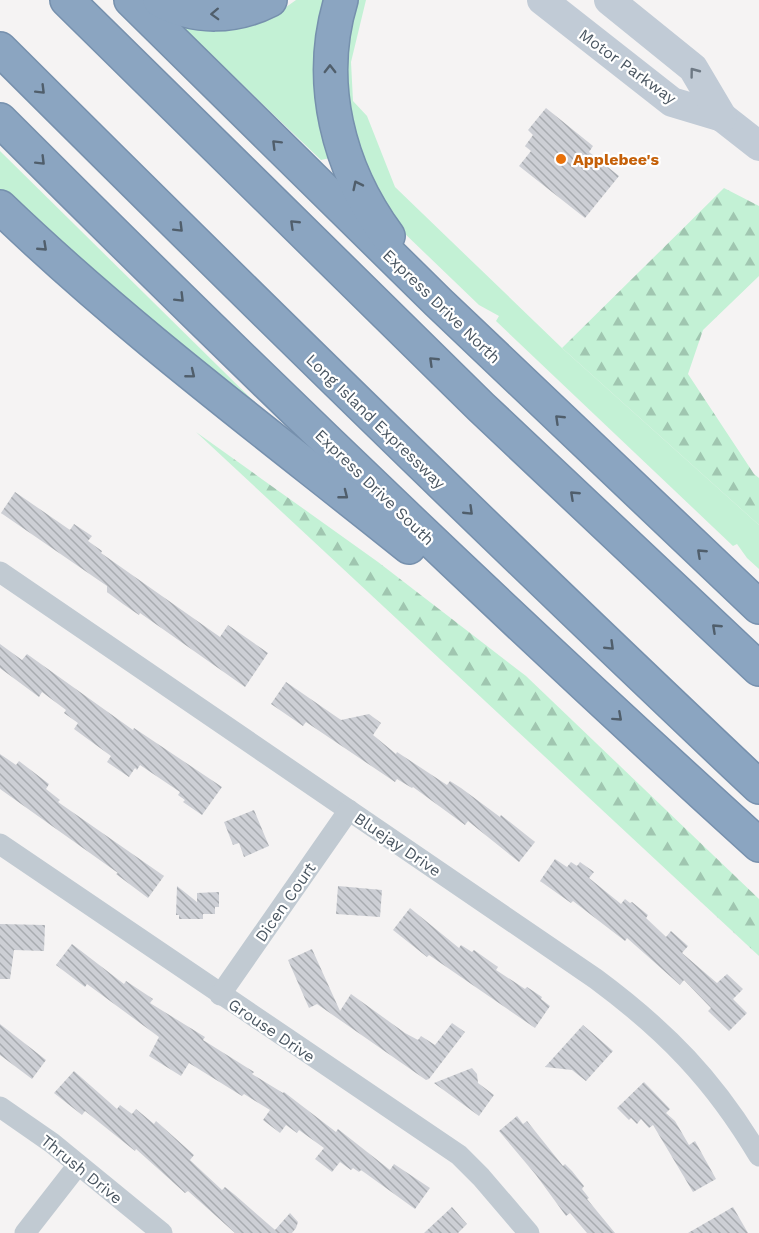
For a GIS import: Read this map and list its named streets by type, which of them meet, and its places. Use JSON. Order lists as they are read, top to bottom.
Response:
{
  "streets": {
    "highway": ["Express Drive North", "Long Island Expressway", "Express Drive South"],
    "main road": ["Motor Parkway"],
    "street": [
      "Bluejay Drive",
      "Dicen Court",
      "Grouse Drive",
      "Thrush Drive"
    ]
  },
  "crossings": [
    ["Bluejay Drive", "Dicen Court"],
    ["Dicen Court", "Grouse Drive"]
  ],
  "places": ["Applebee's"]
}
